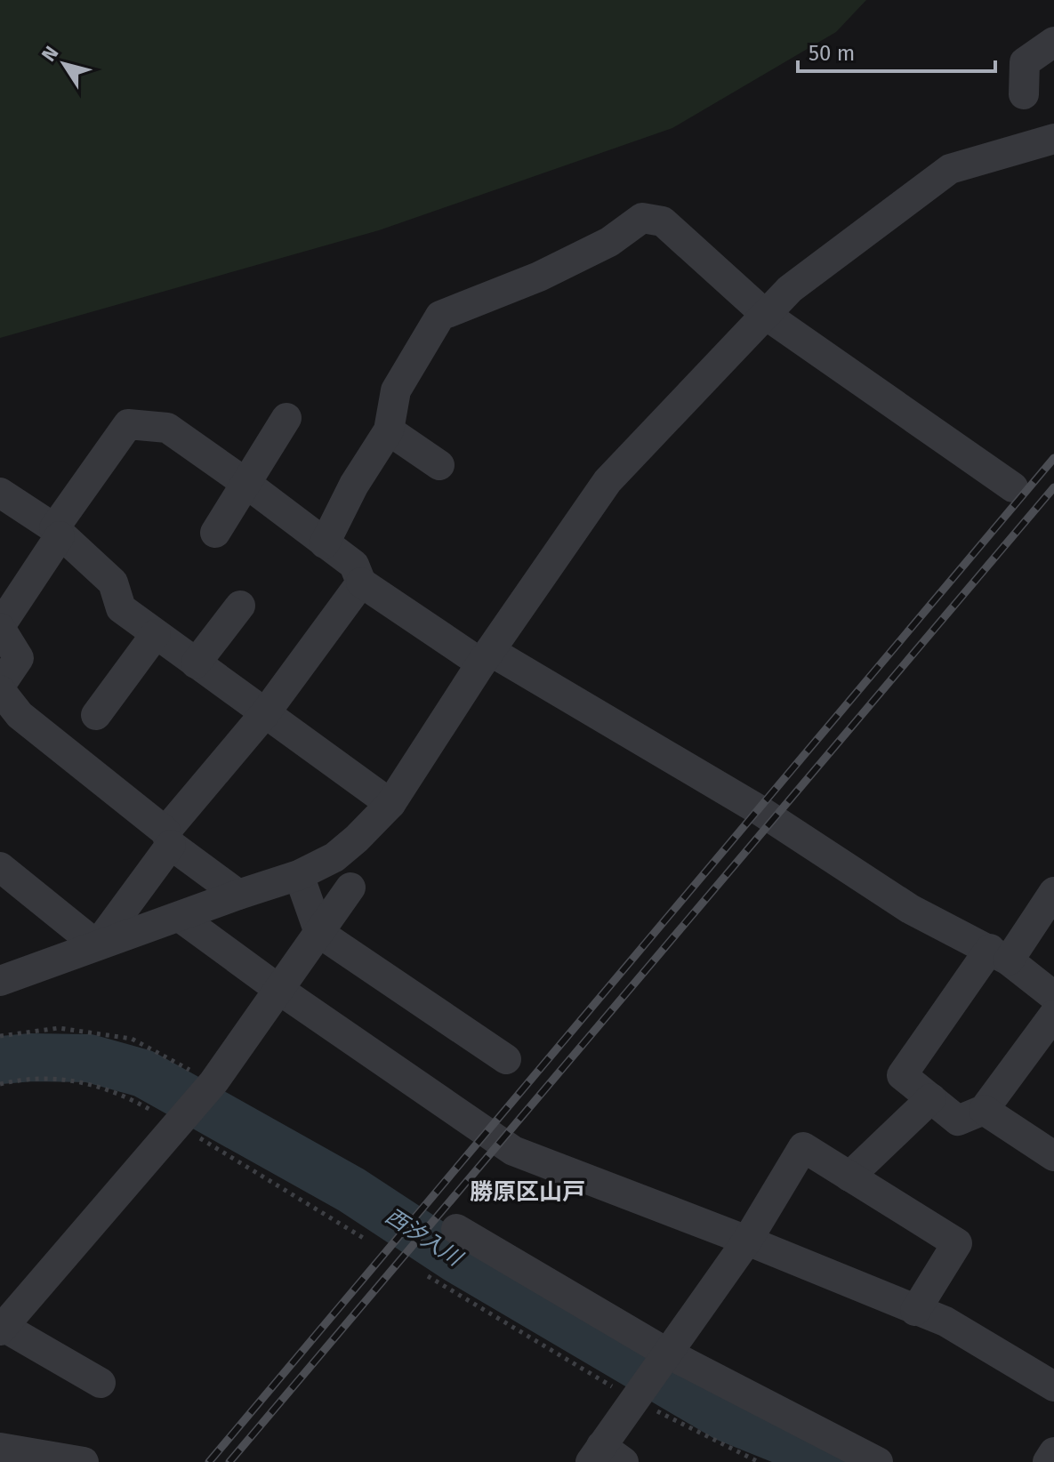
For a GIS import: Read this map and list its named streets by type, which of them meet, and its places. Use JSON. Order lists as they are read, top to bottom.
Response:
{
  "districts": ["勝原区山戸"],
  "water": ["西汐入川"],
  "scale_bar": "50 m",
  "north": "top left"
}
